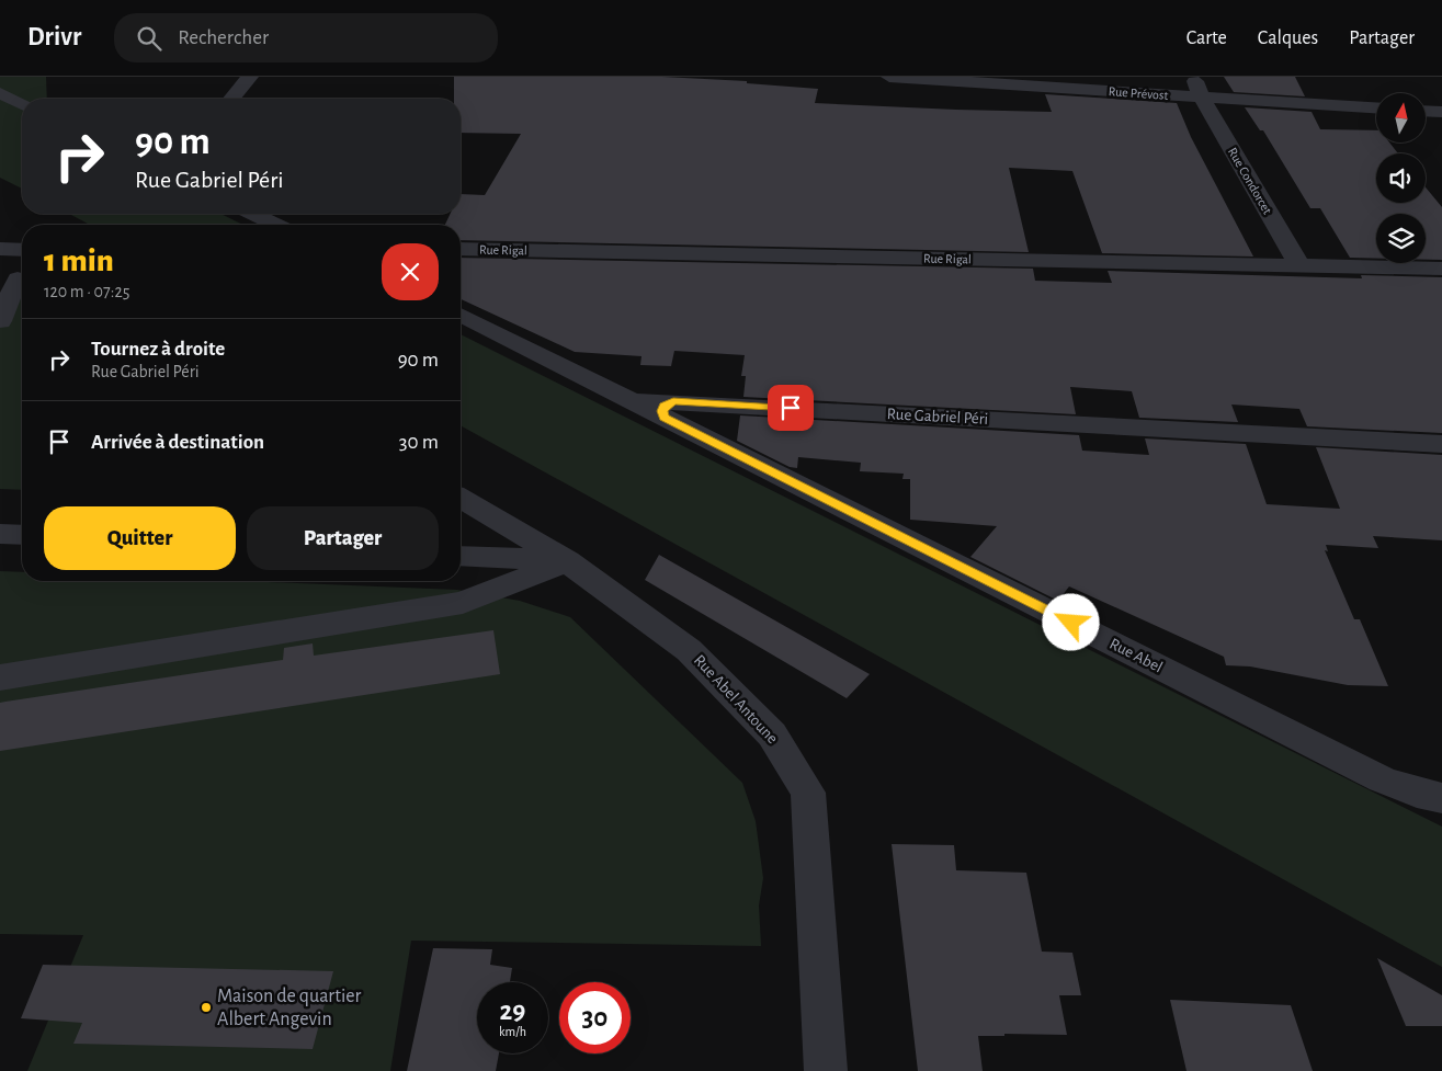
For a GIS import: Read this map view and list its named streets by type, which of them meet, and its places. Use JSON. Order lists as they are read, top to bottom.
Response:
{
  "streets": {
    "street": [
      "Rue Prévost",
      "Rue Condorcet",
      "Rue Rigal",
      "Rue Gabriel Péri",
      "Rue Abel",
      "Rue Abel Antoune"
    ]
  },
  "crossings": [
    ["Rue Prévost", "Rue Condorcet"],
    ["Rue Condorcet", "Rue Rigal"],
    ["Rue Gabriel Péri", "Rue Abel"]
  ],
  "places": ["Maison de quartier Albert Angevin"],
  "north": "top",
  "page": {
    "header": "Drivr",
    "search": "Rechercher",
    "nav": ["Carte", "Calques", "Partager"],
    "turn": ["90 m", "Rue Gabriel Péri"],
    "heading": ["1 min", "120 m · 07:25"],
    "list": [
      {
        "name": "Tournez à droite",
        "note": "Rue Gabriel Péri",
        "value": "90 m"
      },
      {
        "name": "Arrivée à destination",
        "value": "30 m"
      }
    ],
    "buttons": ["Quitter", "Partager"],
    "speed": "29 km/h",
    "limit": "30"
  }
}
